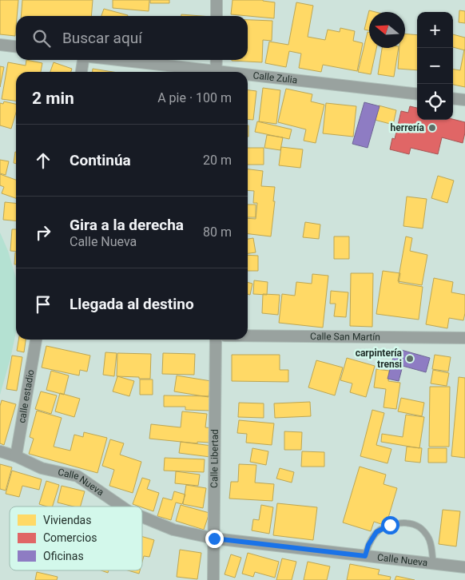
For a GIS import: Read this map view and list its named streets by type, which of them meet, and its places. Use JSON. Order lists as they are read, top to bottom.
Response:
{
  "streets": {
    "street": [
      "Calle Zulia",
      "Calle San Martín",
      "calle estadio",
      "Calle Libertad",
      "Calle Nueva"
    ]
  },
  "crossings": [
    ["calle estadio", "Calle Nueva"],
    ["Calle Libertad", "Calle Nueva"]
  ],
  "places": ["herrería", "carpintería trensi"],
  "legend": ["Viviendas", "Comercios", "Oficinas"],
  "north": "left",
  "page": {
    "map_buttons": ["+", "−"],
    "search": "Buscar aquí",
    "heading": ["2 min", "A pie · 100 m"],
    "list": [
      ["Continúa", "20 m"],
      ["Gira a la derecha", "Calle Nueva", "80 m"],
      "Llegada al destino"
    ]
  }
}
